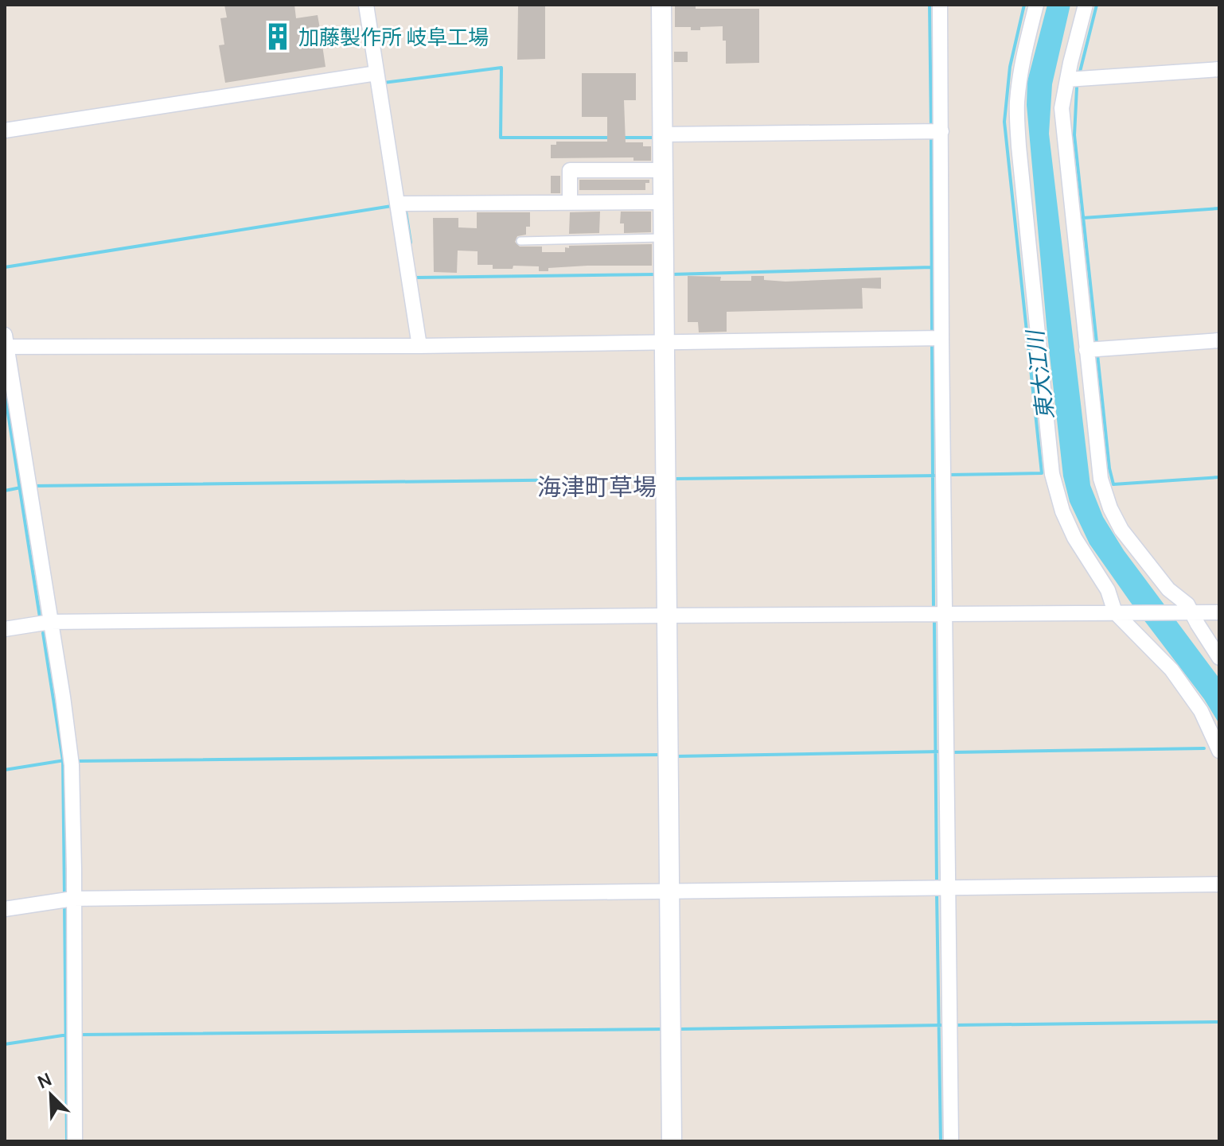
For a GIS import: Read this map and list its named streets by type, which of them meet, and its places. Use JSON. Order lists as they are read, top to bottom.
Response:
{
  "districts": ["海津町草場"],
  "water": ["東大江川"],
  "places": {
    "building": ["加藤製作所 岐阜工場"]
  },
  "north": "top left"
}
